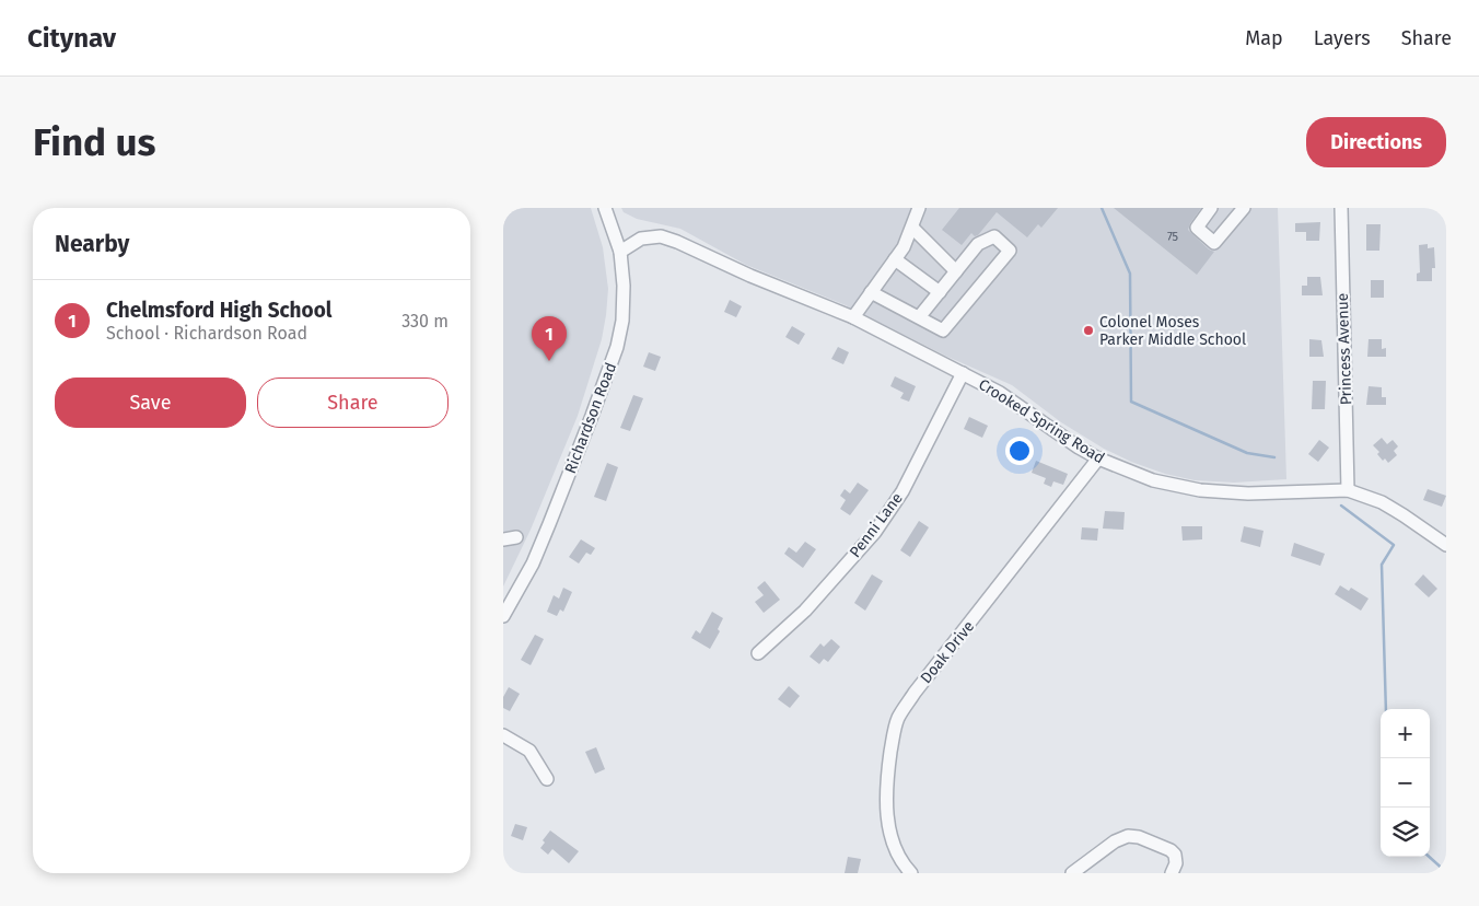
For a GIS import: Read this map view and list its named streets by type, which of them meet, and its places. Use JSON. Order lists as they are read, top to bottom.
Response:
{
  "streets": {
    "street": [
      "Princess Avenue",
      "Richardson Road",
      "Crooked Spring Road",
      "Penni Lane",
      "Doak Drive"
    ]
  },
  "crossings": [
    ["Princess Avenue", "Crooked Spring Road"],
    ["Richardson Road", "Crooked Spring Road"],
    ["Crooked Spring Road", "Penni Lane"],
    ["Crooked Spring Road", "Doak Drive"]
  ],
  "places": ["Colonel Moses Parker Middle School"],
  "house_numbers": ["75"],
  "page": {
    "header": "Citynav",
    "nav": ["Map", "Layers", "Share"],
    "buttons": [
      "Directions",
      ["Save", "Share"]
    ],
    "title": "Find us",
    "heading": "Nearby",
    "list": [
      {
        "mark": "1",
        "name": "Chelmsford High School",
        "note": "School · Richardson Road",
        "value": "330 m"
      }
    ],
    "pins": "1",
    "map_buttons": ["+", "−"]
  }
}
